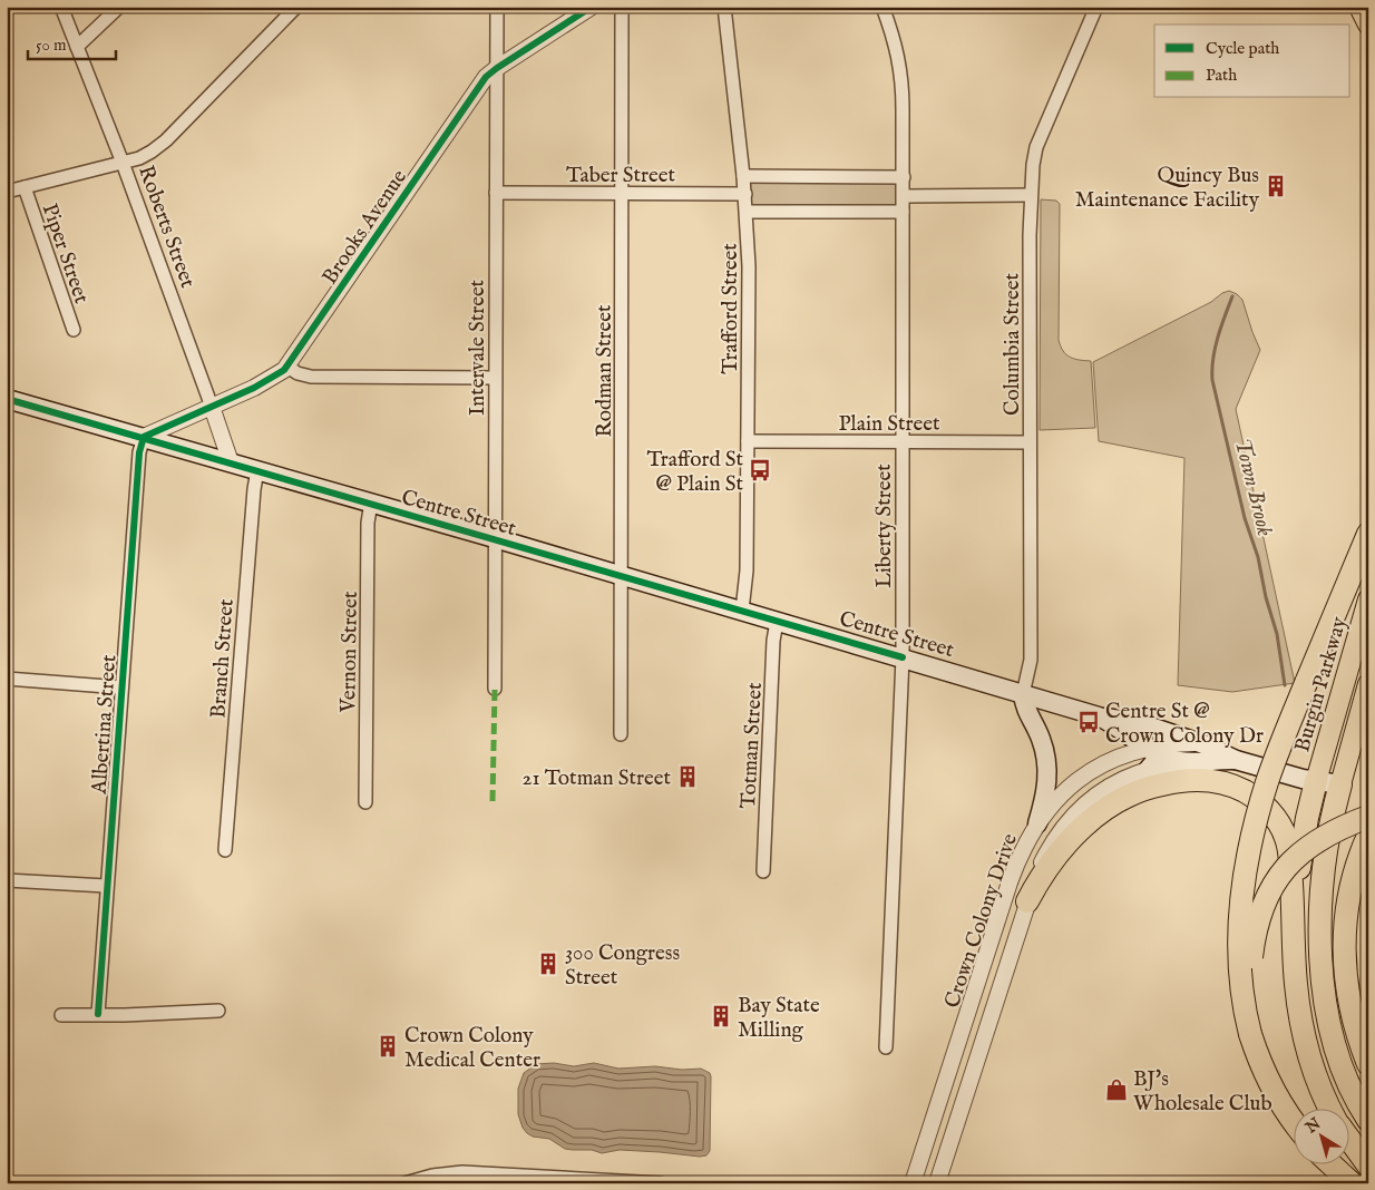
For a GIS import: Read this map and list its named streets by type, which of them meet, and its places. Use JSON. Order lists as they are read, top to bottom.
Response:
{
  "streets": {
    "main road": ["Centre Street", "Burgin Parkway"],
    "street": [
      "Taber Street",
      "Roberts Street",
      "Brooks Avenue",
      "Piper Street",
      "Trafford Street",
      "Columbia Street",
      "Intervale Street",
      "Rodman Street",
      "Plain Street",
      "Liberty Street",
      "Vernon Street",
      "Branch Street",
      "Albertina Street",
      "Totman Street",
      "Crown Colony Drive"
    ]
  },
  "crossings": [
    ["Taber Street", "Trafford Street"],
    ["Taber Street", "Intervale Street"],
    ["Taber Street", "Rodman Street"],
    ["Roberts Street", "Brooks Avenue"],
    ["Roberts Street", "Centre Street"],
    ["Brooks Avenue", "Intervale Street"],
    ["Brooks Avenue", "Centre Street"],
    ["Brooks Avenue", "Albertina Street"],
    ["Trafford Street", "Plain Street"],
    ["Trafford Street", "Centre Street"],
    ["Columbia Street", "Plain Street"],
    ["Columbia Street", "Centre Street"],
    ["Intervale Street", "Centre Street"],
    ["Rodman Street", "Centre Street"],
    ["Plain Street", "Liberty Street"],
    ["Centre Street", "Liberty Street"],
    ["Centre Street", "Vernon Street"],
    ["Centre Street", "Branch Street"],
    ["Centre Street", "Burgin Parkway"],
    ["Centre Street", "Albertina Street"],
    ["Centre Street", "Totman Street"],
    ["Centre Street", "Crown Colony Drive"]
  ],
  "water": ["Town Brook"],
  "places": {
    "building": [
      "Quincy Bus Maintenance Facility",
      "21 Totman Street",
      "300 Congress Street",
      "Bay State Milling",
      "Crown Colony Medical Center"
    ],
    "bus stop": ["Trafford St @ Plain St", "Centre St @ Crown Colony Dr"],
    "shop": ["BJ's Wholesale Club"]
  },
  "legend": ["Cycle path", "Path"],
  "scale_bar": "50 m",
  "north": "top left"
}
